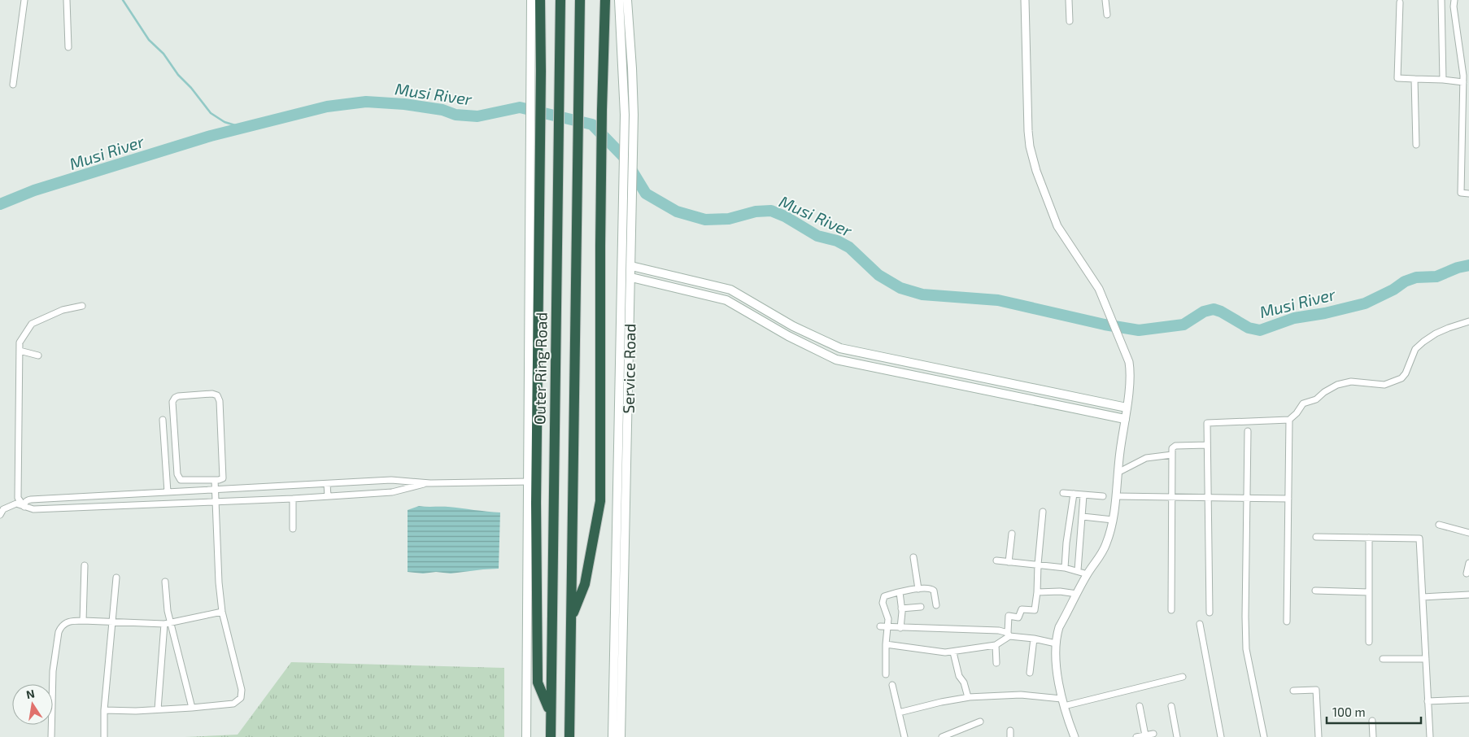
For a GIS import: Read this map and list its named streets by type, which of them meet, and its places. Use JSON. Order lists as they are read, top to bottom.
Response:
{
  "streets": {
    "highway": ["Outer Ring Road"],
    "main road": ["Service Road"]
  },
  "water": ["Musi River"],
  "scale_bar": "100 m",
  "north": "top"
}
